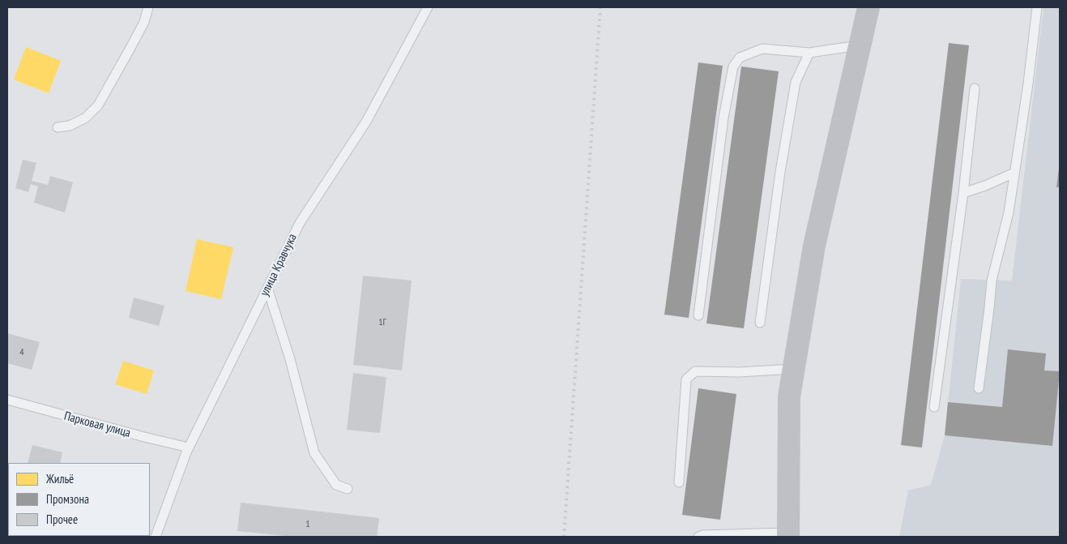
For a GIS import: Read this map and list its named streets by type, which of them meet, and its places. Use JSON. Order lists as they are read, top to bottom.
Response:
{
  "streets": {
    "lane": ["улица Кравчука", "Парковая улица"]
  },
  "crossings": [
    ["улица Кравчука", "Парковая улица"]
  ],
  "house_numbers": ["1Г", "4", "1"],
  "legend": ["Жильё", "Промзона", "Прочее"]
}
